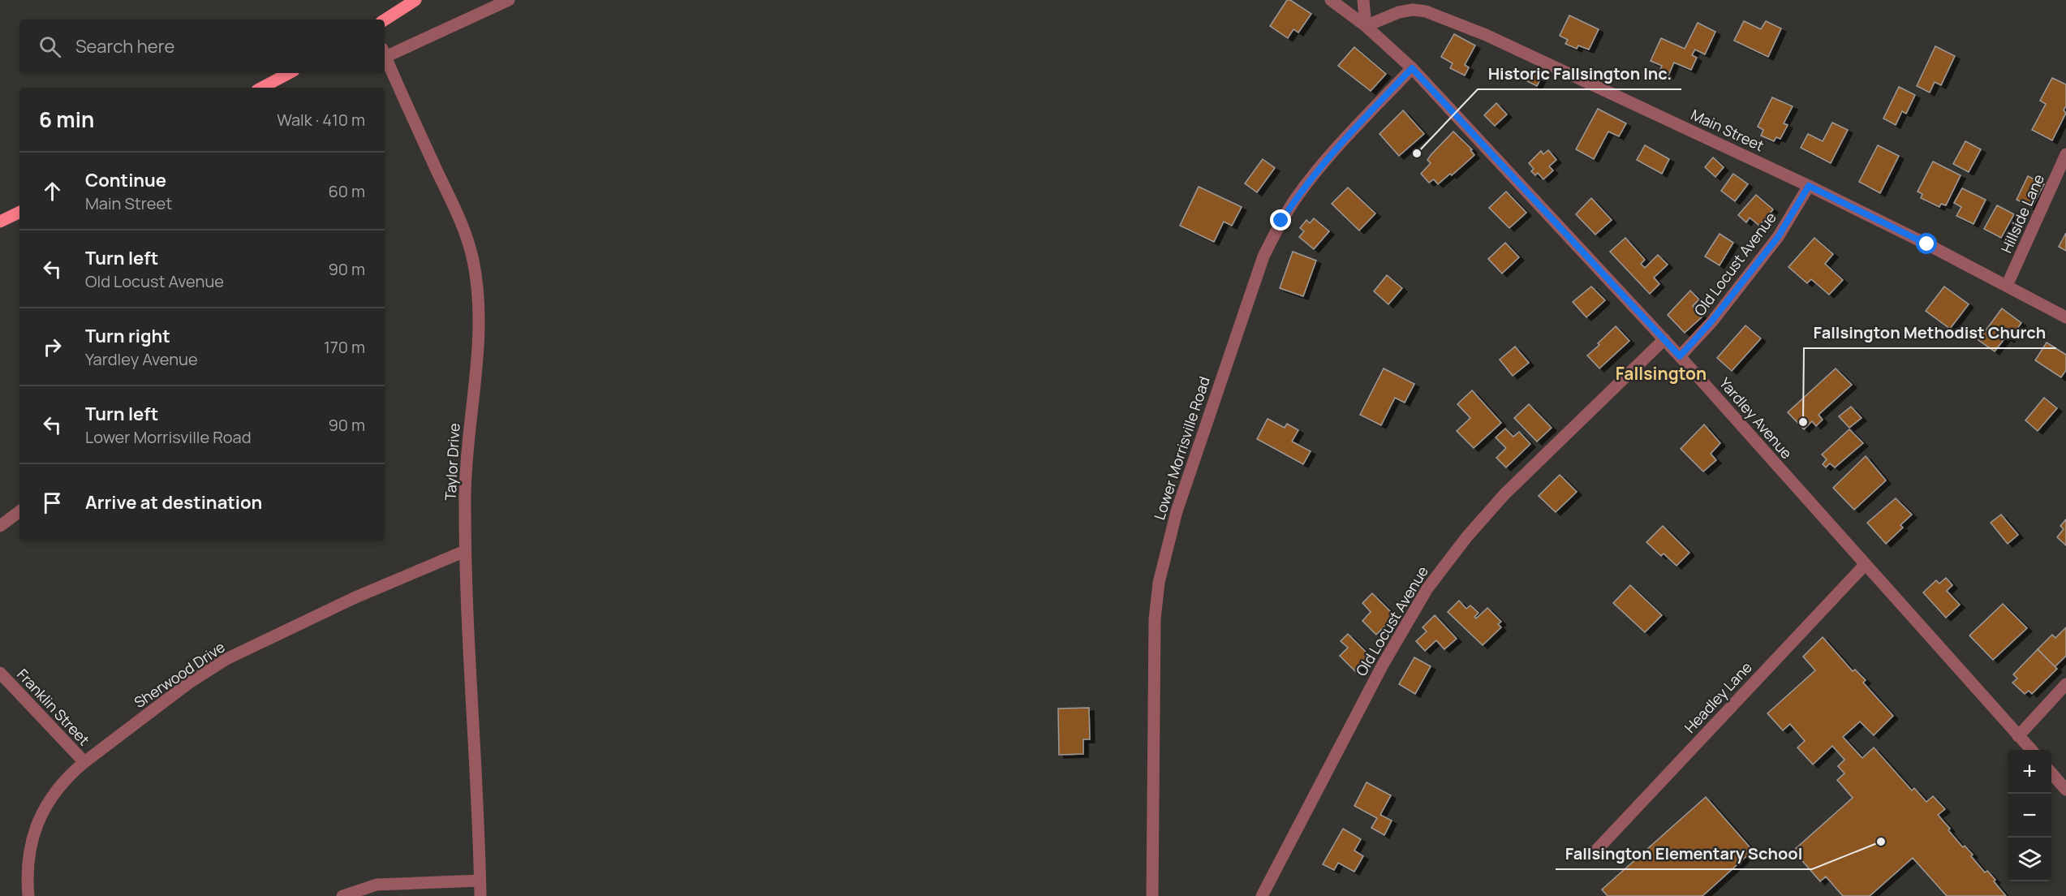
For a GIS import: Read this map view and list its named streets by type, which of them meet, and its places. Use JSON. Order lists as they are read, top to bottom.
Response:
{
  "streets": {
    "street": [
      "Main Street",
      "Hillside Lane",
      "Old Locust Avenue",
      "Yardley Avenue",
      "Lower Morrisville Road",
      "Taylor Drive",
      "Sherwood Drive",
      "Headley Lane",
      "Franklin Street"
    ]
  },
  "crossings": [
    ["Main Street", "Hillside Lane"],
    ["Main Street", "Old Locust Avenue"],
    ["Main Street", "Yardley Avenue"],
    ["Old Locust Avenue", "Yardley Avenue"],
    ["Yardley Avenue", "Lower Morrisville Road"],
    ["Yardley Avenue", "Headley Lane"],
    ["Taylor Drive", "Sherwood Drive"],
    ["Sherwood Drive", "Franklin Street"]
  ],
  "districts": ["Fallsington"],
  "places": ["Historic Fallsington Inc.", "Fallsington Methodist Church", "Fallsington Elementary School"],
  "page": {
    "search": "Search here",
    "heading": ["6 min", "Walk · 410 m"],
    "list": [
      ["Continue", "Main Street", "60 m"],
      ["Turn left", "Old Locust Avenue", "90 m"],
      ["Turn right", "Yardley Avenue", "170 m"],
      ["Turn left", "Lower Morrisville Road", "90 m"],
      "Arrive at destination"
    ],
    "map_buttons": ["+", "−"]
  }
}
